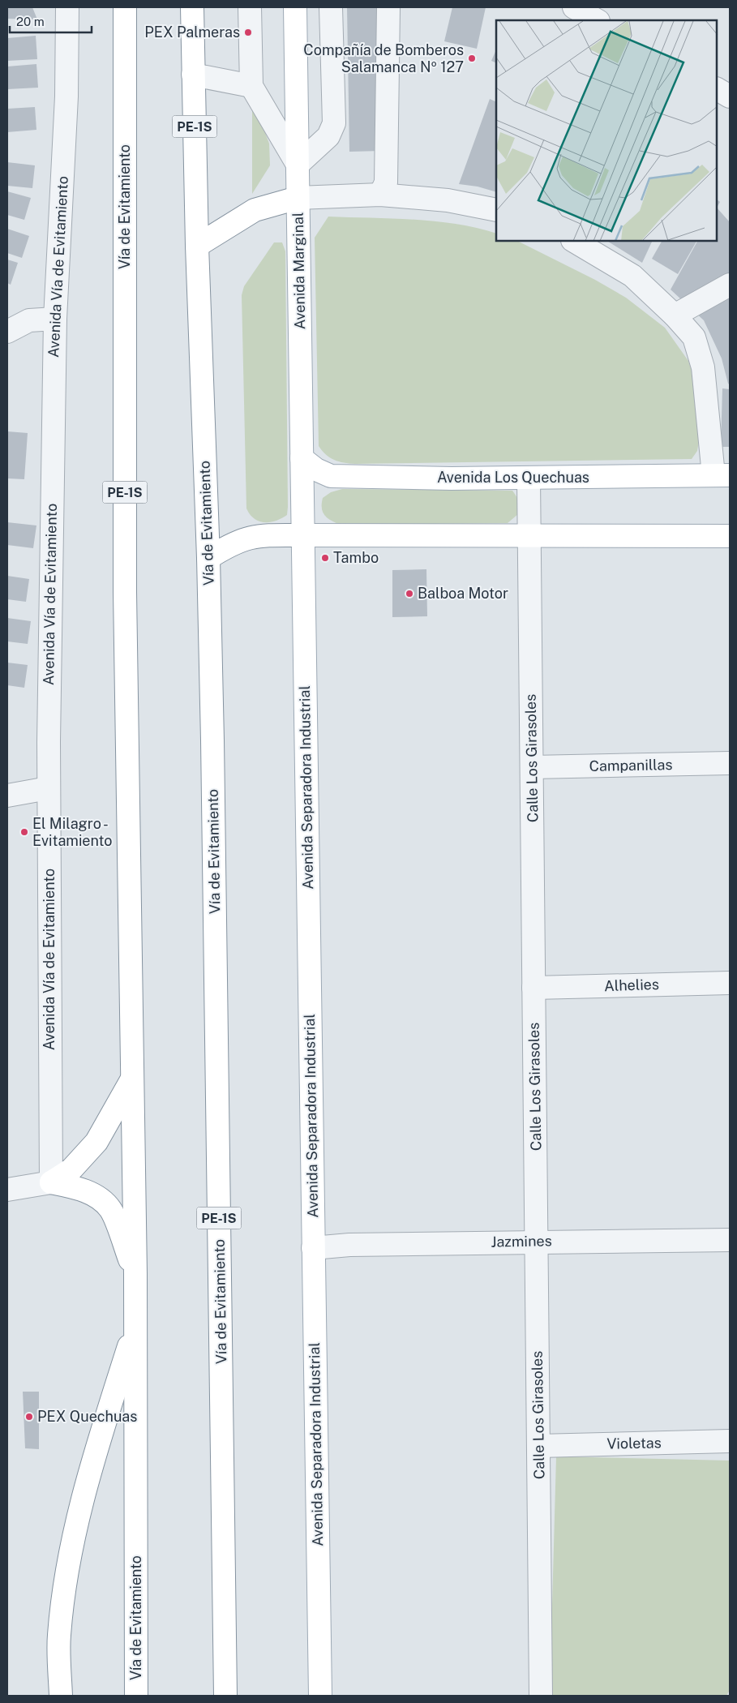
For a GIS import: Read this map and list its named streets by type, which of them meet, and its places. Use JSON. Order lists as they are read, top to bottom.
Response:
{
  "streets": {
    "main road": [
      "PE-1S",
      "Vía de Evitamiento",
      "Avenida Marginal",
      "Avenida Los Quechuas",
      "Avenida Separadora Industrial"
    ],
    "street": [
      "Avenida Vía de Evitamiento",
      "Calle Los Girasoles",
      "Campanillas",
      "Alhelies",
      "Jazmines",
      "Violetas"
    ]
  },
  "crossings": [
    ["Avenida Marginal", "Avenida Los Quechuas"],
    ["Avenida Marginal", "Avenida Separadora Industrial"],
    ["Avenida Los Quechuas", "Calle Los Girasoles"],
    ["Calle Los Girasoles", "Campanillas"],
    ["Calle Los Girasoles", "Alhelies"],
    ["Calle Los Girasoles", "Jazmines"],
    ["Calle Los Girasoles", "Violetas"],
    ["Avenida Separadora Industrial", "Jazmines"]
  ],
  "places": [
    "PEX Palmeras",
    "Compañía de Bomberos Salamanca Nº 127",
    "Tambo",
    "Balboa Motor",
    "El Milagro - Evitamiento",
    "PEX Quechuas"
  ],
  "scale_bar": "20 m"
}
